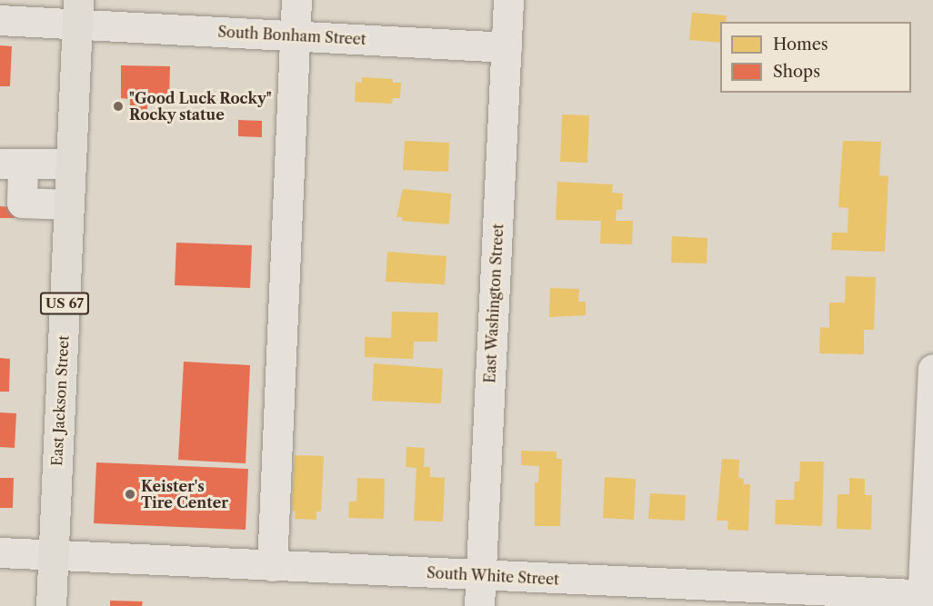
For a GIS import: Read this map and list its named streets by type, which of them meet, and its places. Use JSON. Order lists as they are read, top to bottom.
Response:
{
  "streets": {
    "highway": ["US 67", "East Jackson Street"],
    "street": ["South Bonham Street", "East Washington Street", "South White Street"]
  },
  "crossings": [
    ["South Bonham Street", "East Washington Street"],
    ["South Bonham Street", "East Jackson Street"],
    ["East Washington Street", "South White Street"],
    ["East Jackson Street", "South White Street"]
  ],
  "places": ["\"Good Luck Rocky\" Rocky statue", "Keister's Tire Center"],
  "legend": ["Homes", "Shops"]
}
